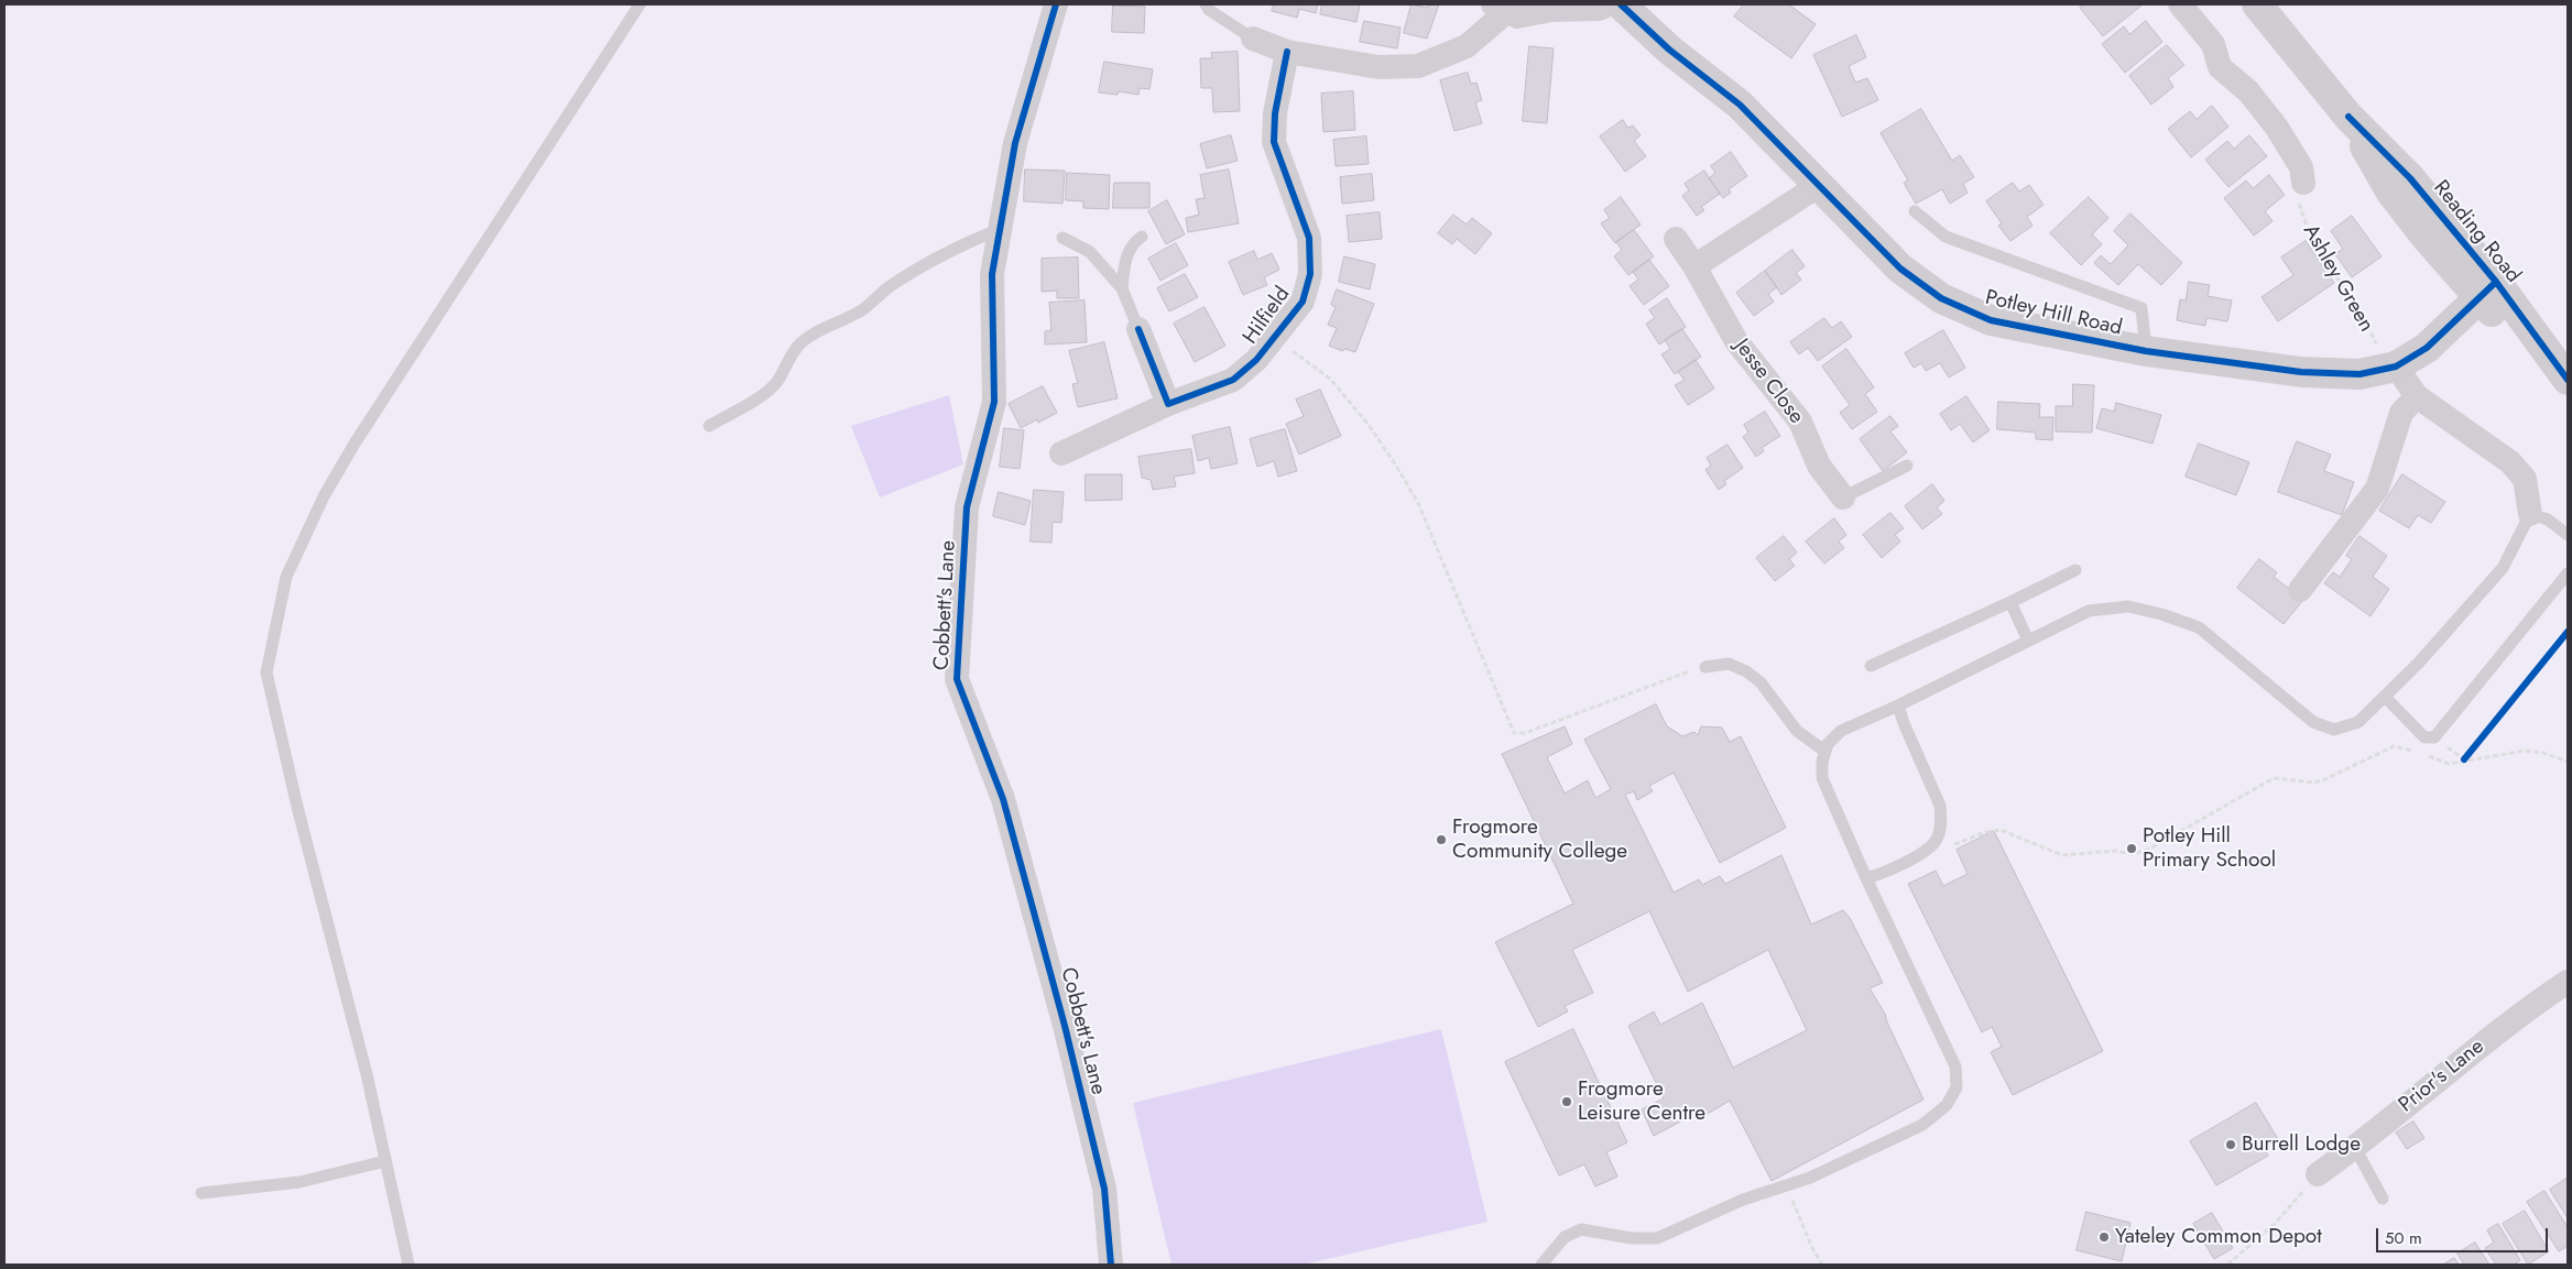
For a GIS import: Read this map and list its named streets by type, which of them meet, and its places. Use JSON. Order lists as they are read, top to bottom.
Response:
{
  "streets": {
    "street": [
      "Reading Road",
      "Potley Hill Road",
      "Hilfield",
      "Jesse Close",
      "Cobbett's Lane",
      "Prior's Lane"
    ],
    "path": ["Ashley Green"]
  },
  "crossings": [
    ["Reading Road", "Potley Hill Road"],
    ["Ashley Green", "Potley Hill Road"]
  ],
  "places": [
    "Frogmore Community College",
    "Potley Hill Primary School",
    "Frogmore Leisure Centre",
    "Burrell Lodge",
    "Yateley Common Depot"
  ],
  "scale_bar": "50 m"
}
